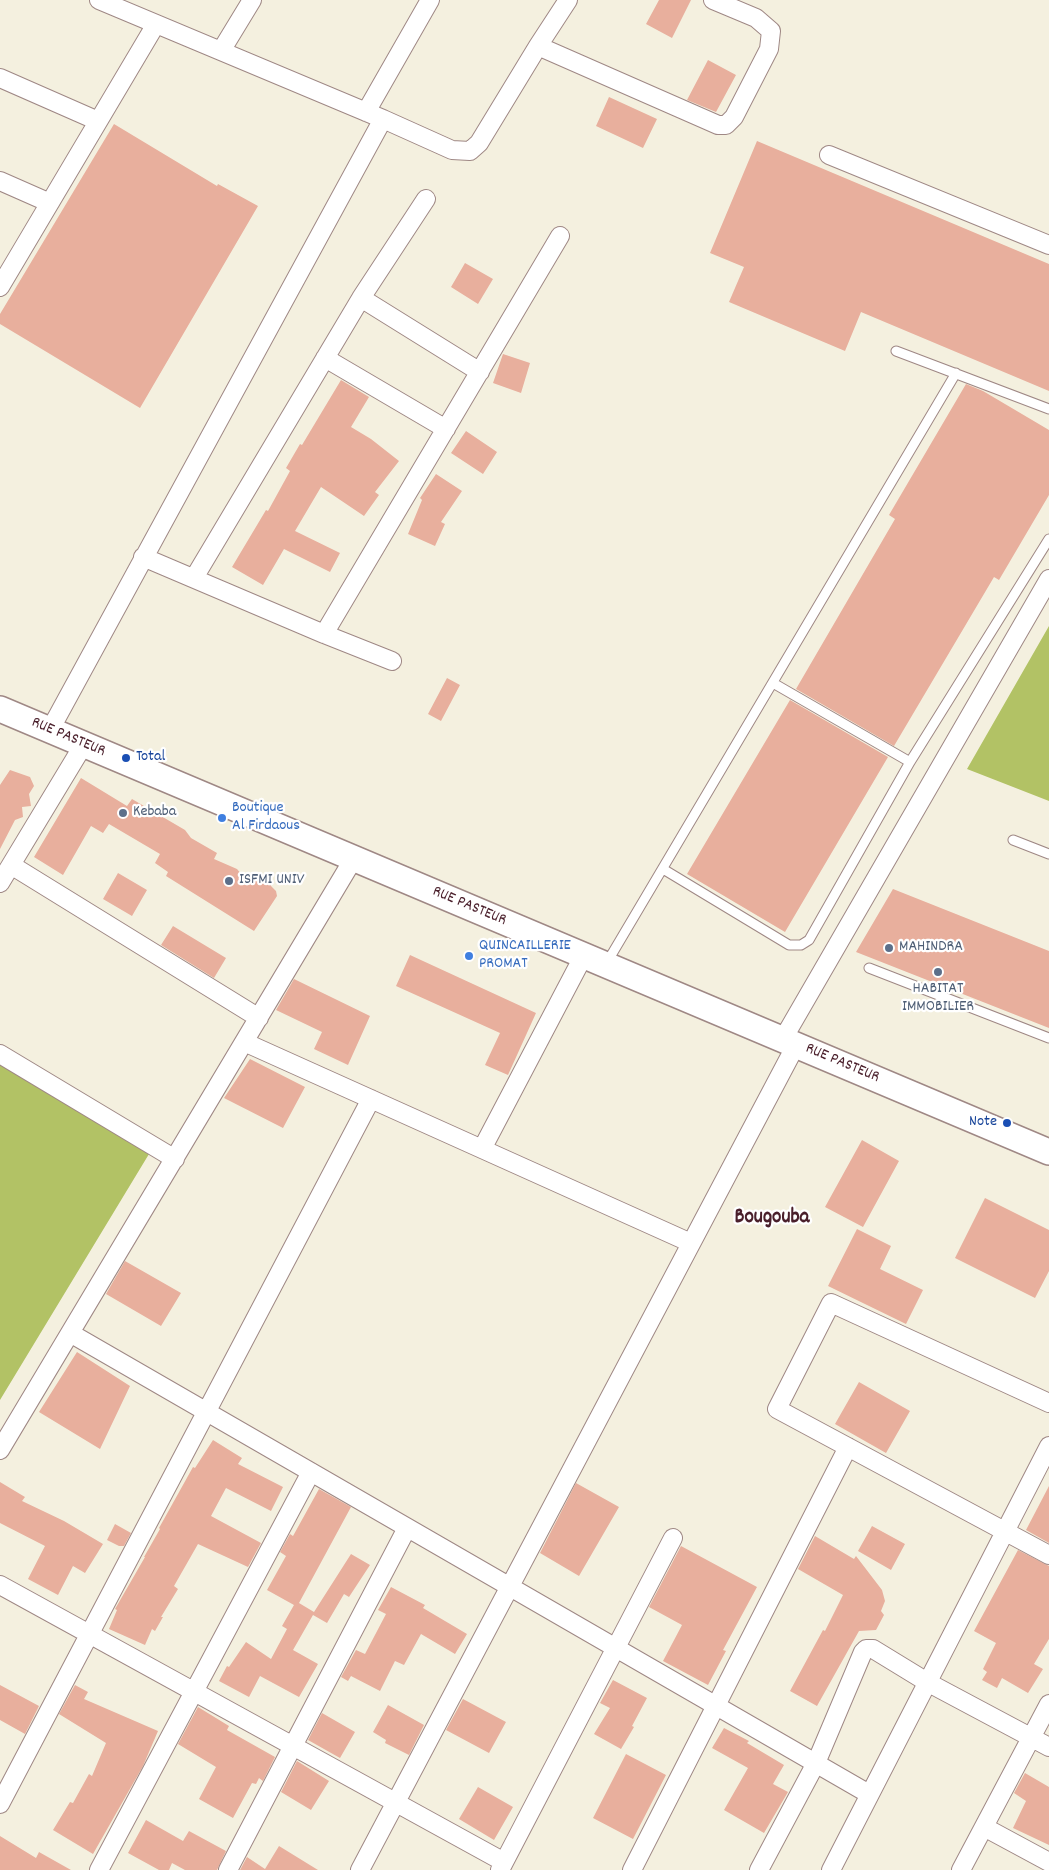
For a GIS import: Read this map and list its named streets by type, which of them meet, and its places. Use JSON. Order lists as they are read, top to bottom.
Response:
{
  "streets": {
    "main road": ["RUE PASTEUR"]
  },
  "districts": ["Bougouba"],
  "places": [
    "Total",
    "Kebaba",
    "Boutique Al Firdaous",
    "ISFMI UNIV",
    "MAHINDRA",
    "QUINCAILLERIE PROMAT",
    "HABITAT IMMOBILIER",
    "Note"
  ]
}
